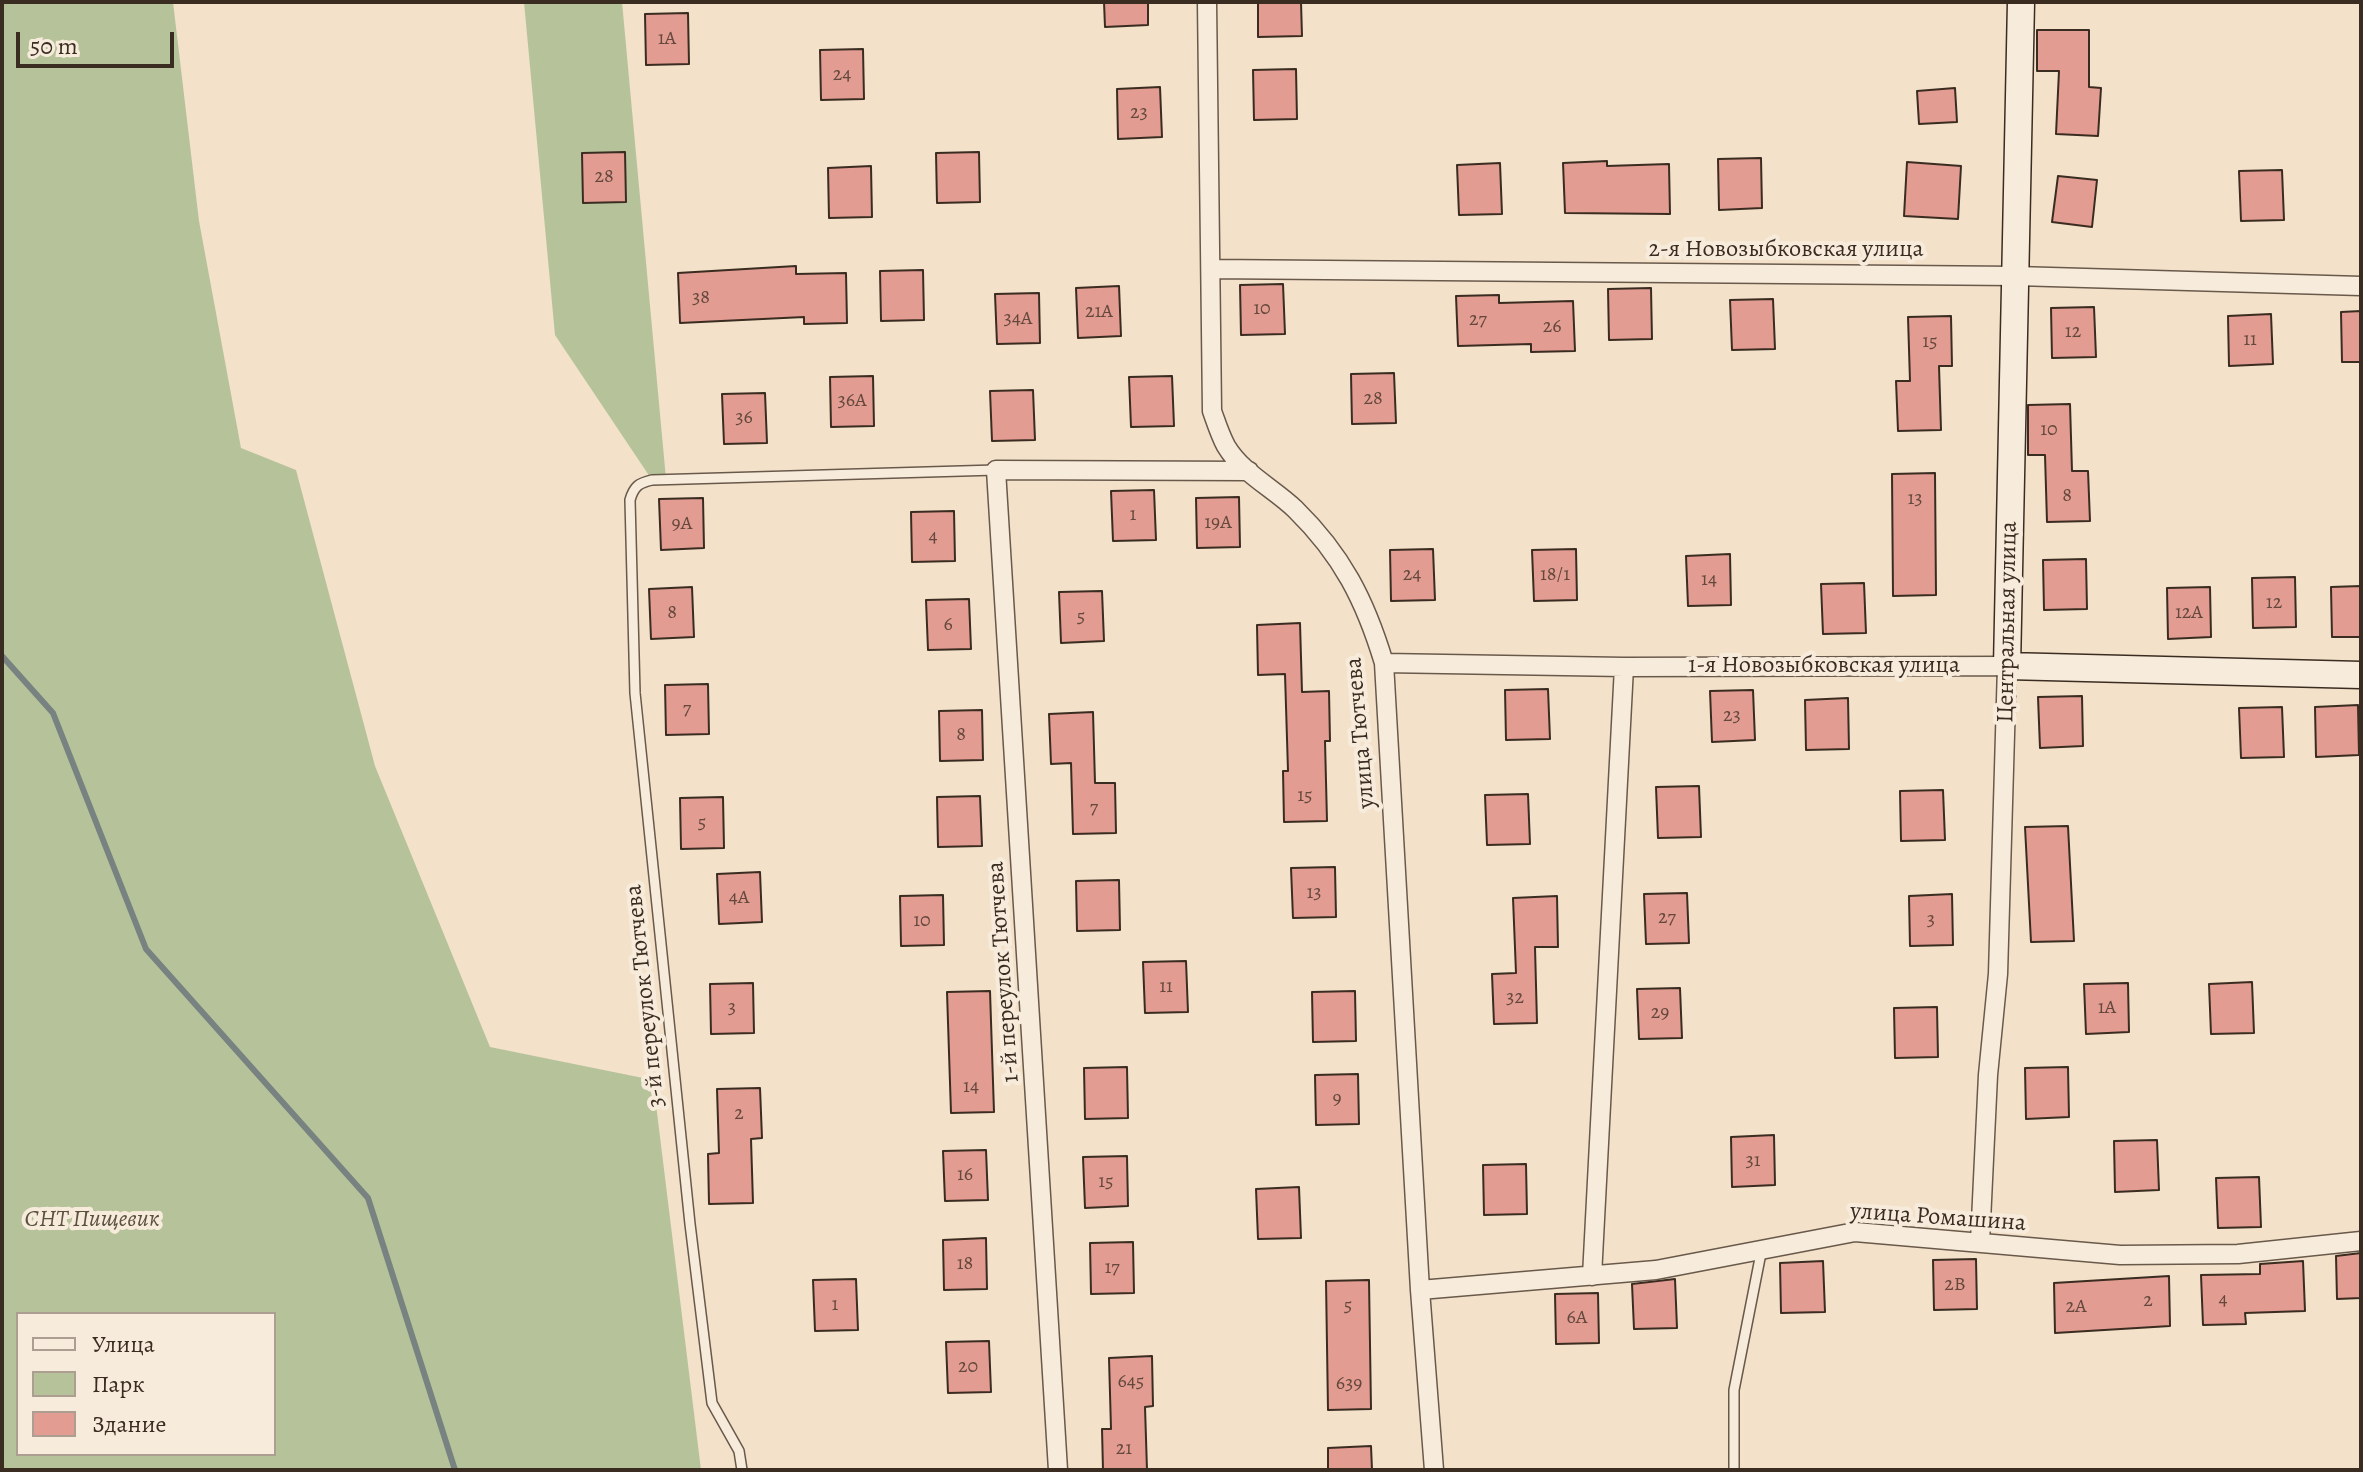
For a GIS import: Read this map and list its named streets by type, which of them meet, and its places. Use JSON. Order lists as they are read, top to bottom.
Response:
{
  "streets": {
    "street": [
      "2-я Новозыбковская улица",
      "Центральная улица",
      "1-я Новозыбковская улица",
      "улица Тютчева",
      "1-й переулок Тютчева",
      "улица Ромашина"
    ],
    "lane": ["3-й переулок Тютчева"]
  },
  "crossings": [
    ["2-я Новозыбковская улица", "Центральная улица"],
    ["2-я Новозыбковская улица", "улица Тютчева"],
    ["Центральная улица", "1-я Новозыбковская улица"],
    ["Центральная улица", "улица Ромашина"],
    ["1-я Новозыбковская улица", "улица Тютчева"],
    ["улица Тютчева", "улица Ромашина"],
    ["1-й переулок Тютчева", "3-й переулок Тютчева"]
  ],
  "parks": ["СНТ Пищевик"],
  "house_numbers": [
    "1А",
    "24",
    "23",
    "28",
    "38",
    "10",
    "21А",
    "34А",
    "27",
    "26",
    "12",
    "11",
    "15",
    "28",
    "36А",
    "36",
    "10",
    "8",
    "13",
    "1",
    "19А",
    "9А",
    "4",
    "24",
    "18/1",
    "14",
    "12",
    "8",
    "12А",
    "5",
    "6",
    "7",
    "23",
    "8",
    "15",
    "7",
    "5",
    "13",
    "4А",
    "27",
    "3",
    "10",
    "11",
    "32",
    "3",
    "1А",
    "29",
    "14",
    "9",
    "2",
    "31",
    "16",
    "15",
    "18",
    "17",
    "2В",
    "4",
    "2",
    "1",
    "5",
    "2А",
    "6А",
    "20",
    "645",
    "639",
    "21"
  ],
  "legend": ["Улица", "Парк", "Здание"],
  "scale_bar": "50 m"
}
